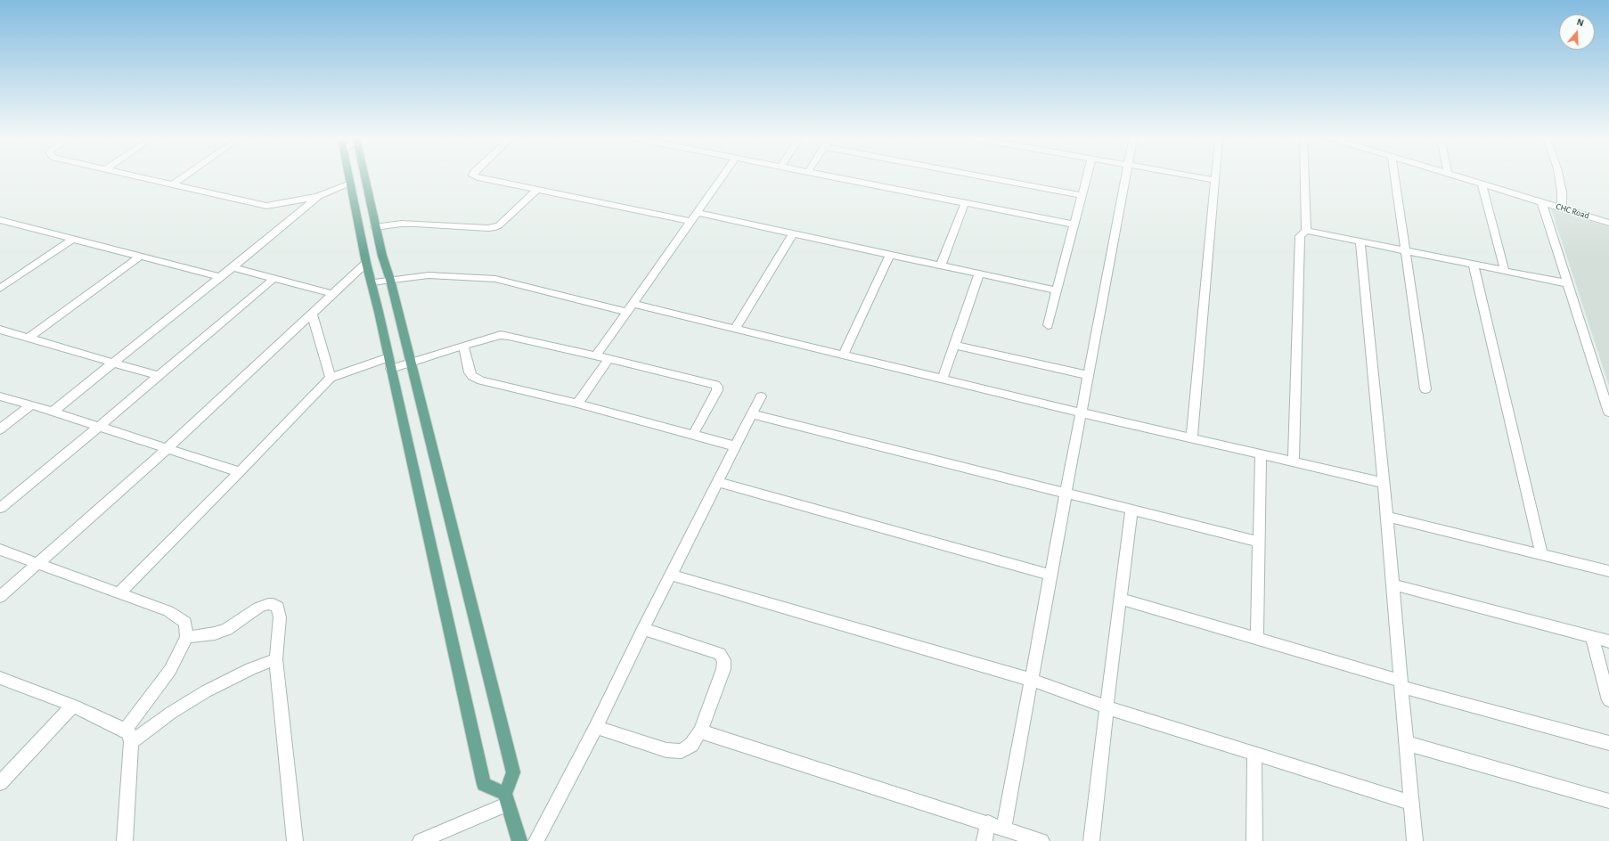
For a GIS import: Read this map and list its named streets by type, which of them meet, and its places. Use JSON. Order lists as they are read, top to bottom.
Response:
{
  "streets": {
    "street": ["CHC Road"]
  },
  "north": "top"
}
